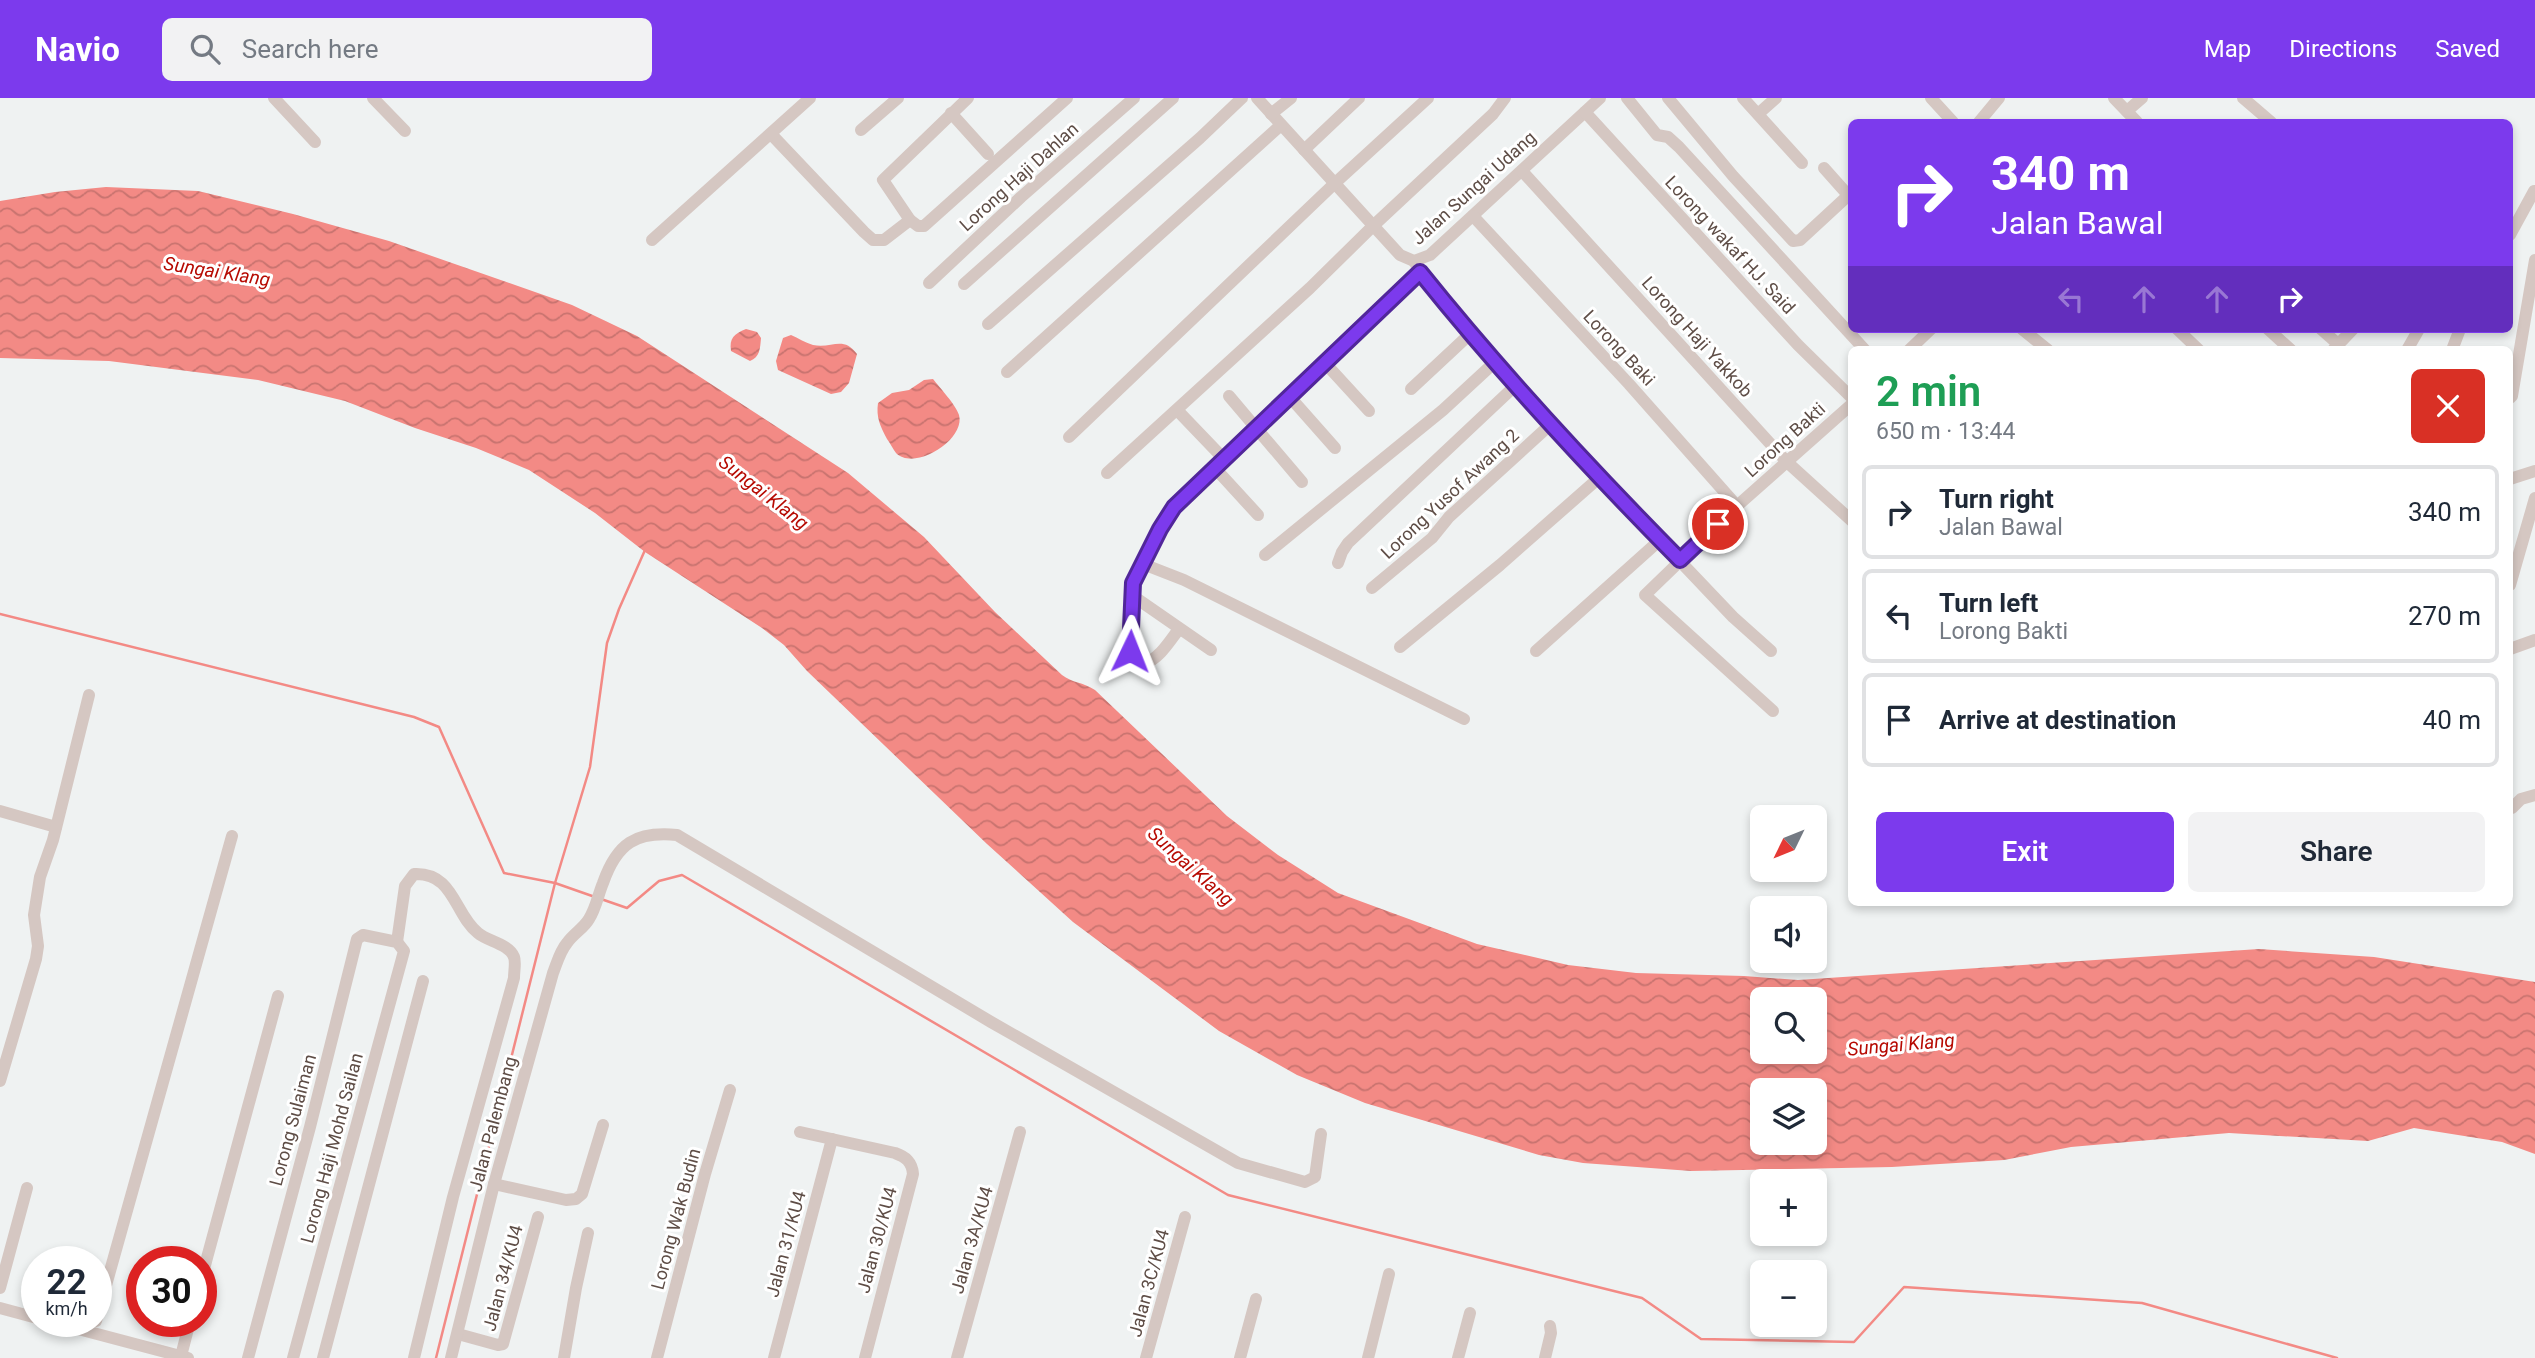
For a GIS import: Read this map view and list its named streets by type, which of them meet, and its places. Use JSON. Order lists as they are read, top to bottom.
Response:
{
  "streets": {
    "street": [
      "Lorong Haji Dahlan",
      "Jalan Sungai Udang",
      "Lorong wakaf HJ. Said",
      "Lorong Haji Yakkob",
      "Lorong Baki",
      "Lorong Bakti",
      "Lorong Yusof Awang 2",
      "Lorong Sulaiman",
      "Jalan Palembang",
      "Lorong Haji Mohd Sailan",
      "Lorong Wak Budin",
      "Jalan 30/KU4",
      "Jalan 3A/KU4",
      "Jalan 31/KU4",
      "Jalan 34/KU4",
      "Jalan 3C/KU4"
    ]
  },
  "crossings": [
    ["Jalan Sungai Udang", "Lorong wakaf HJ. Said"],
    ["Jalan Sungai Udang", "Lorong Haji Yakkob"],
    ["Jalan Sungai Udang", "Lorong Baki"],
    ["Lorong Haji Yakkob", "Lorong Bakti"],
    ["Lorong Baki", "Lorong Bakti"],
    ["Lorong Sulaiman", "Lorong Haji Mohd Sailan"],
    ["Jalan Palembang", "Jalan 34/KU4"],
    ["Jalan 30/KU4", "Jalan 31/KU4"]
  ],
  "water": ["Sungai Klang"],
  "north": "bottom left",
  "page": {
    "header": "Navio",
    "search": "Search here",
    "nav": ["Map", "Directions", "Saved"],
    "turn": ["340 m", "Jalan Bawal"],
    "heading": ["2 min", "650 m · 13:44"],
    "list": [
      {
        "name": "Turn right",
        "note": "Jalan Bawal",
        "value": "340 m"
      },
      {
        "name": "Turn left",
        "note": "Lorong Bakti",
        "value": "270 m"
      },
      {
        "name": "Arrive at destination",
        "value": "40 m"
      }
    ],
    "buttons": ["Exit", "Share"],
    "map_buttons": ["+", "−"],
    "speed": "22 km/h",
    "limit": "30"
  }
}
